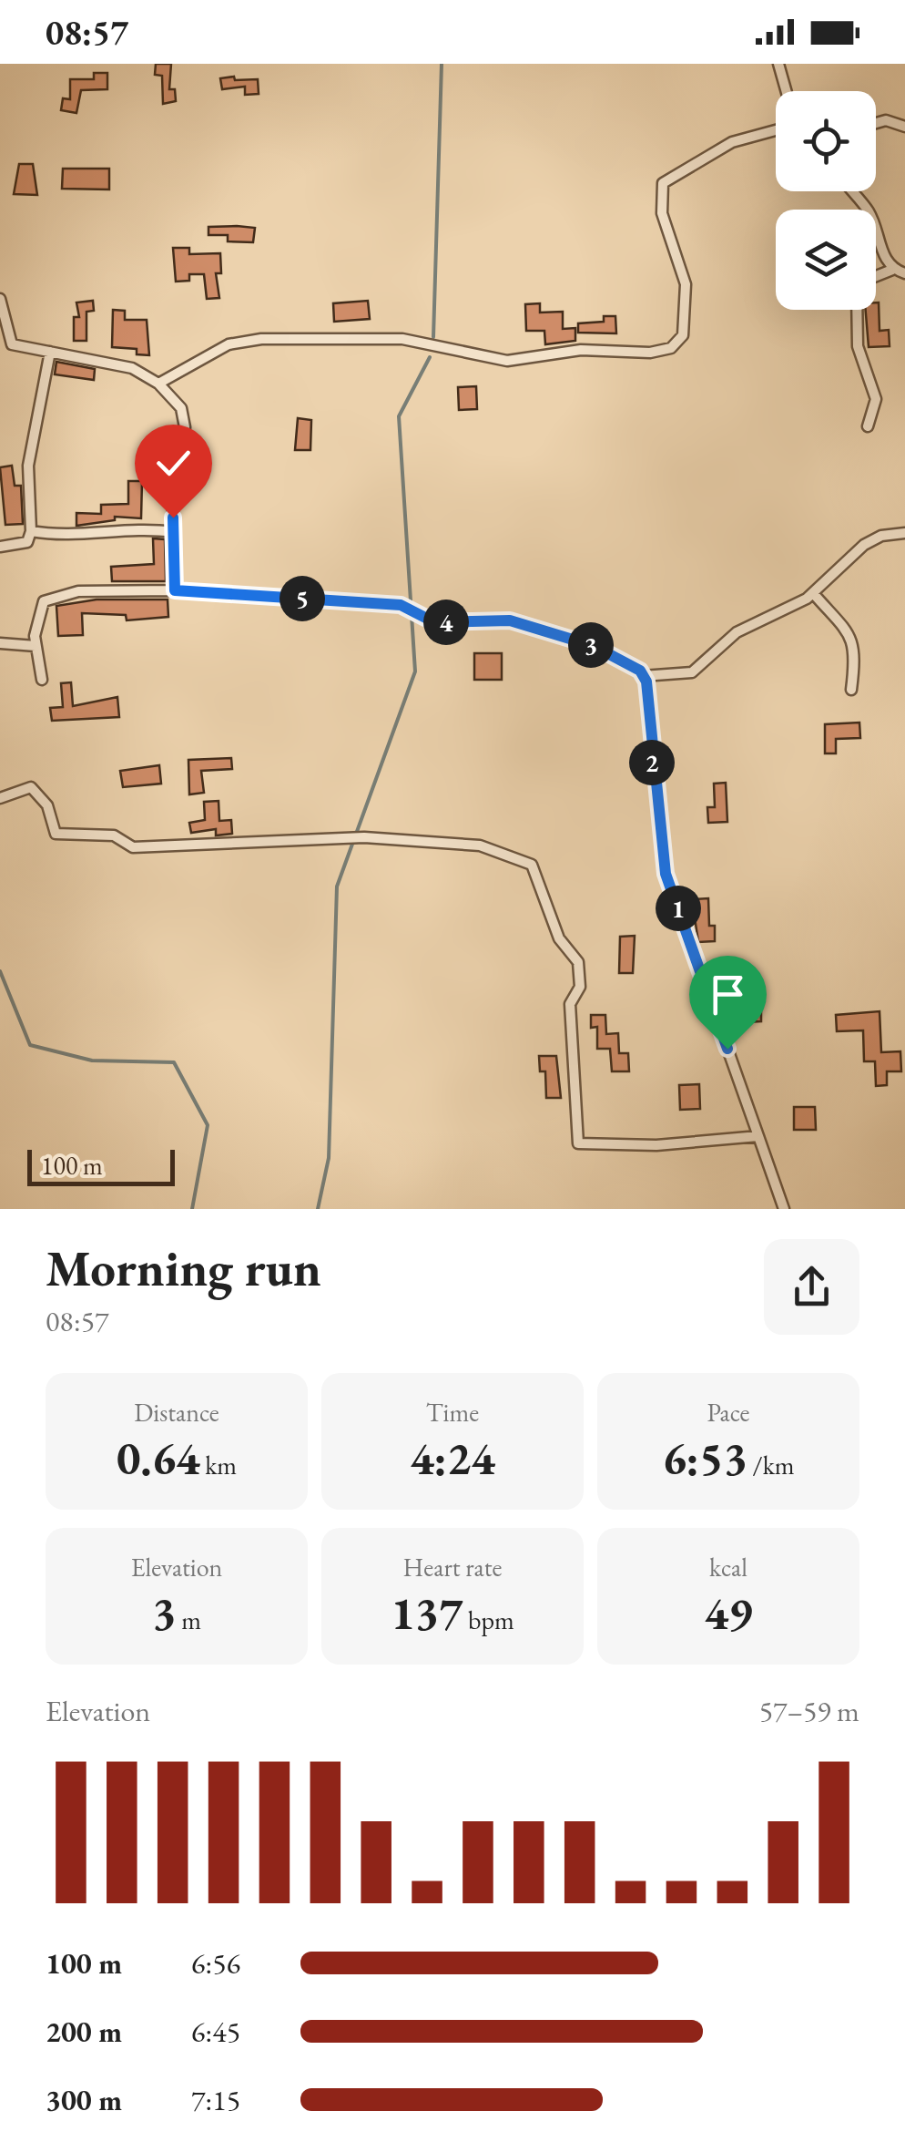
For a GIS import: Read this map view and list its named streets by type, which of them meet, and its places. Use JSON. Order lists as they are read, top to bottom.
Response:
{
  "scale_bar": "100 m",
  "page": {
    "status": "08:57",
    "pins": [
      "5",
      "4",
      "3",
      "2",
      "1"
    ],
    "scale": "100 m",
    "heading": ["Morning run", "08:57"],
    "stats": [
      ["Distance", "0.64 km"],
      ["Time", "4:24"],
      ["Pace", "6:53 /km"],
      ["Elevation", "3 m"],
      ["Heart rate", "137 bpm"],
      ["kcal", "49"]
    ],
    "chart": ["Elevation", "57–59 m"],
    "list": [
      {
        "name": "100 m",
        "note": "6:56"
      },
      {
        "name": "200 m",
        "note": "6:45"
      },
      {
        "name": "300 m",
        "note": "7:15"
      }
    ]
  }
}
